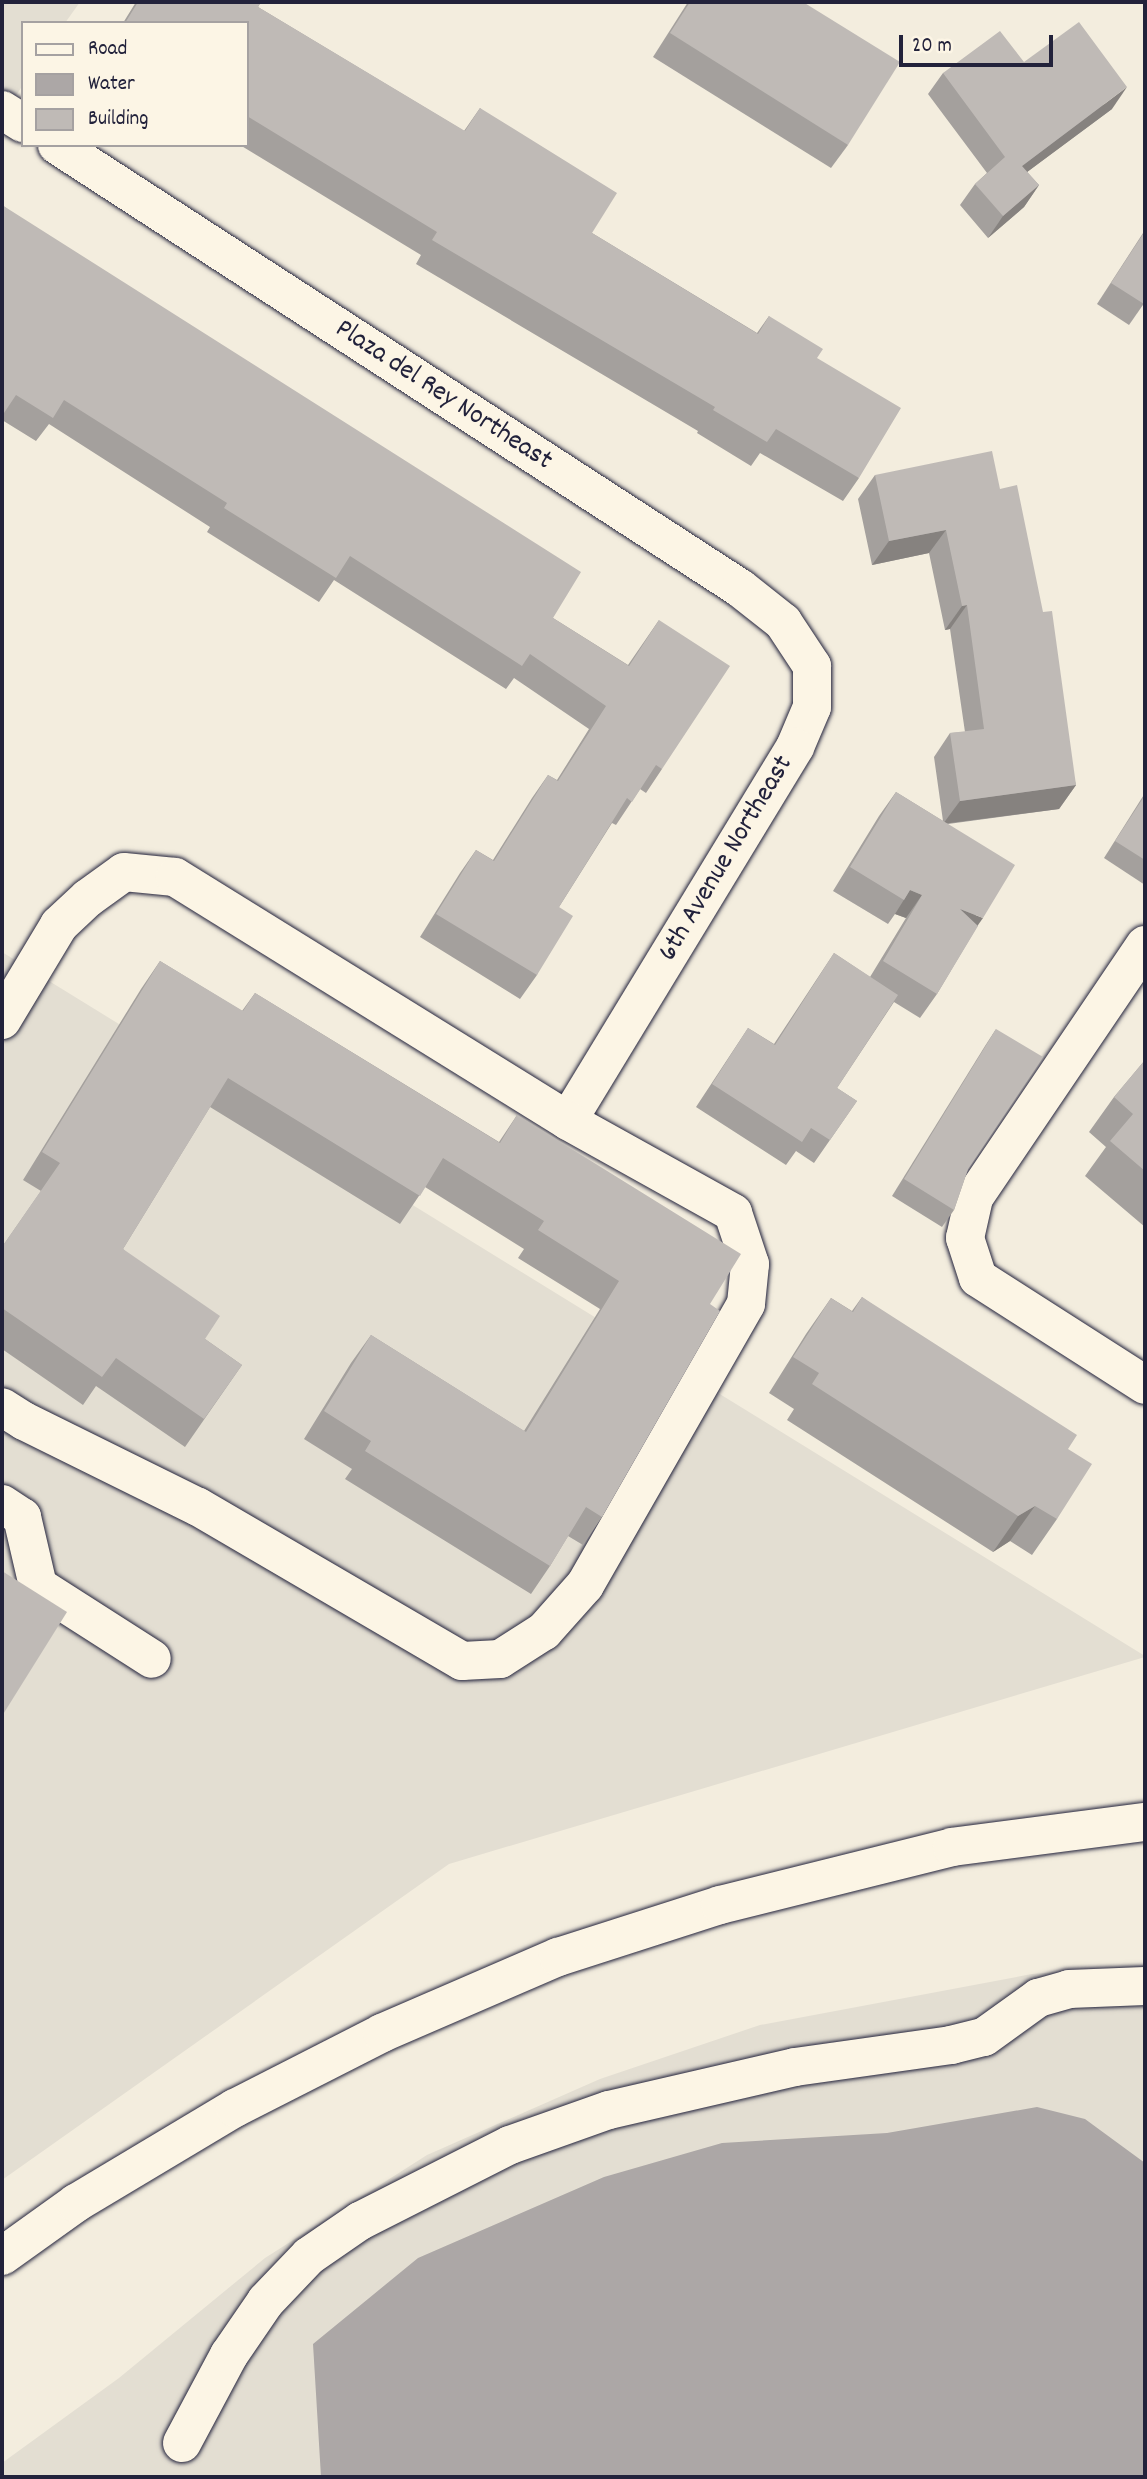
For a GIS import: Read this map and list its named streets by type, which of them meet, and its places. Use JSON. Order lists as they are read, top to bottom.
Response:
{
  "streets": {
    "main road": ["Plaza del Rey Northeast", "6th Avenue Northeast"]
  },
  "crossings": [
    ["Plaza del Rey Northeast", "6th Avenue Northeast"]
  ],
  "legend": ["Road", "Water", "Building"],
  "scale_bar": "20 m"
}
